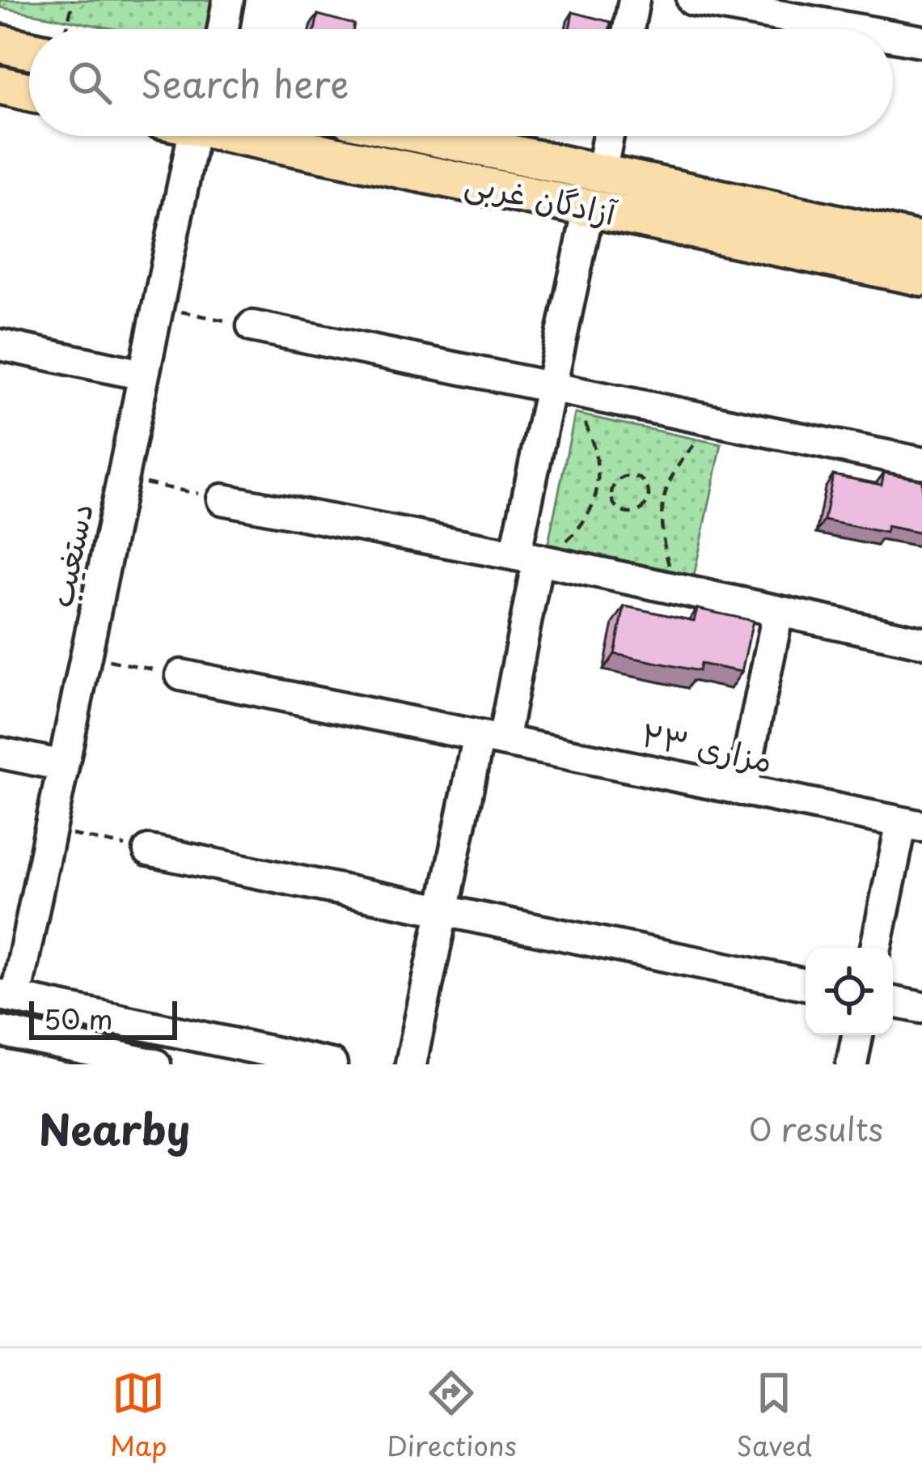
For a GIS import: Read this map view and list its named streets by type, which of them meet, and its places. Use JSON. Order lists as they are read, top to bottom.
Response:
{
  "streets": {
    "main road": ["آزادگان غربی"],
    "street": ["دستغیب", "مزاری ۲۳"]
  },
  "scale_bar": "50 m",
  "page": {
    "search": "Search here",
    "scale": "50 m",
    "heading": ["Nearby", "0 results"],
    "nav": ["Map", "Directions", "Saved"]
  }
}
